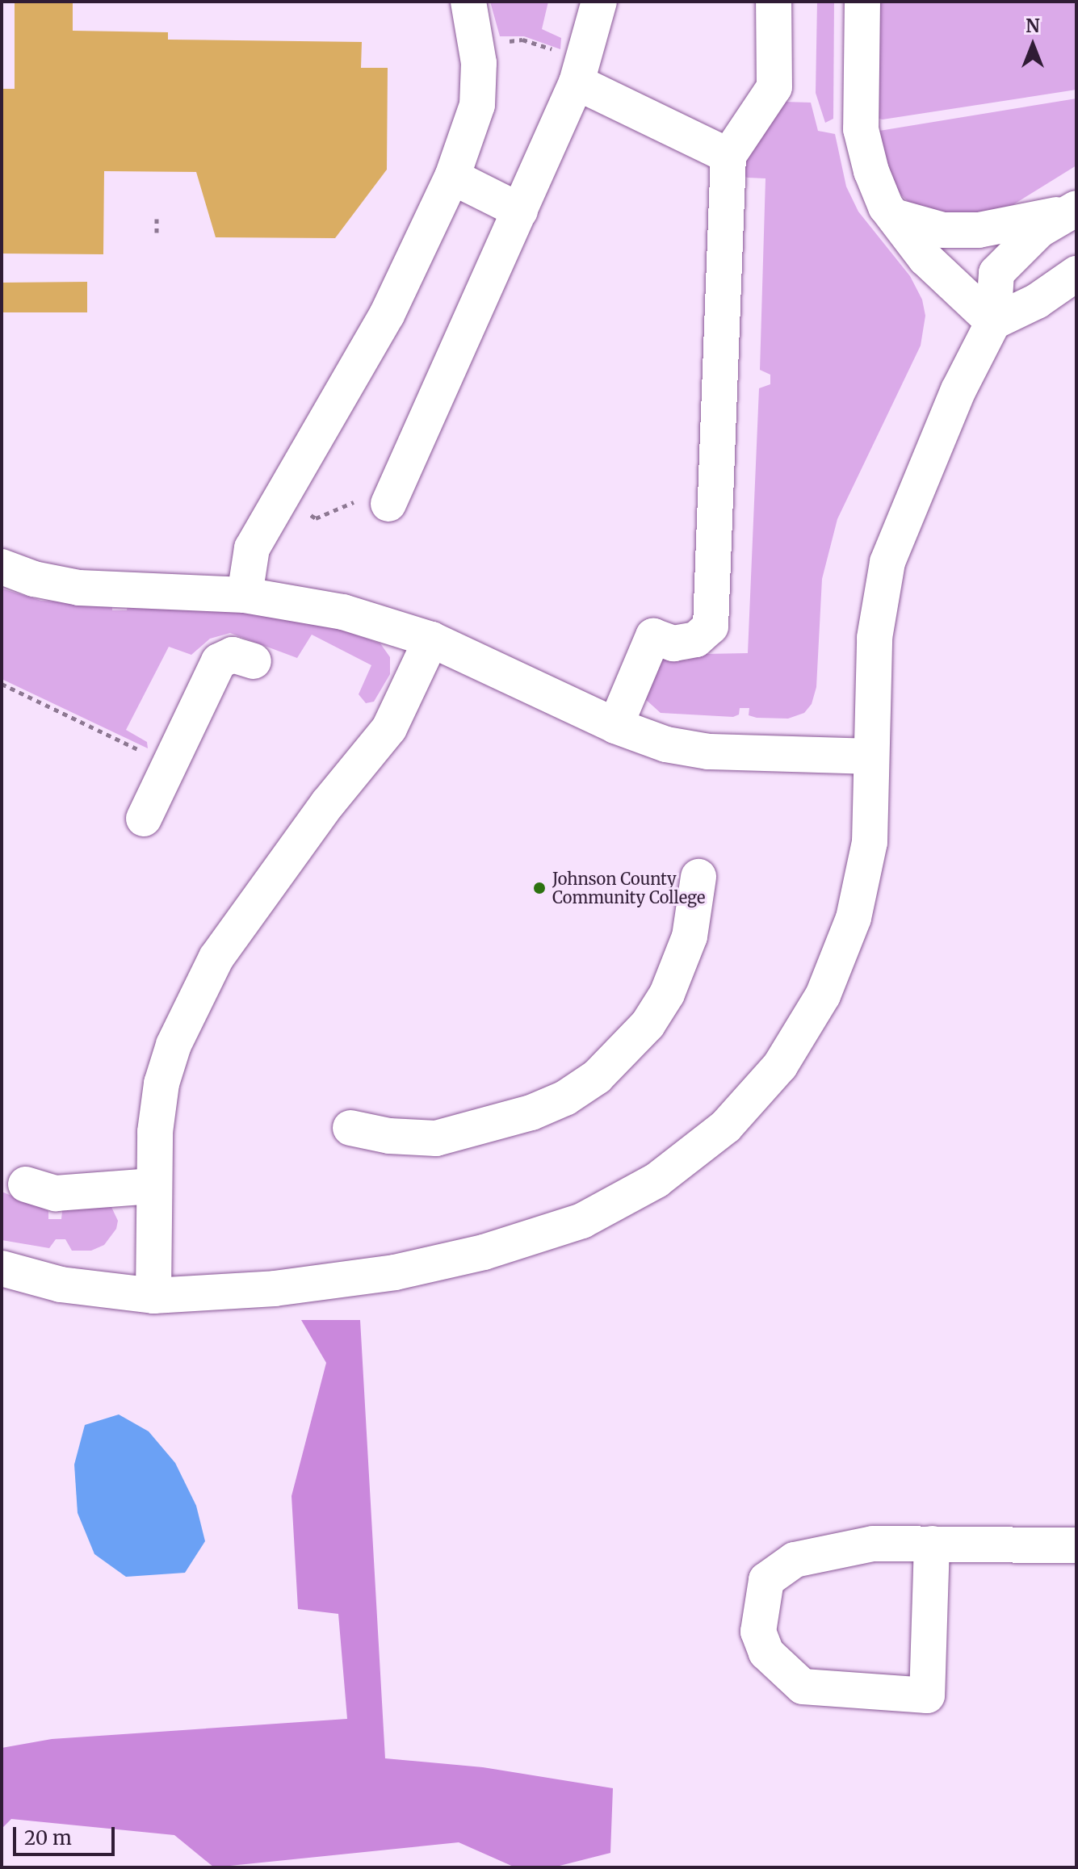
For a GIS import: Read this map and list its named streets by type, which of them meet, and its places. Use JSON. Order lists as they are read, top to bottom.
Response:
{
  "places": ["Johnson County Community College"],
  "scale_bar": "20 m",
  "north": "top"
}
